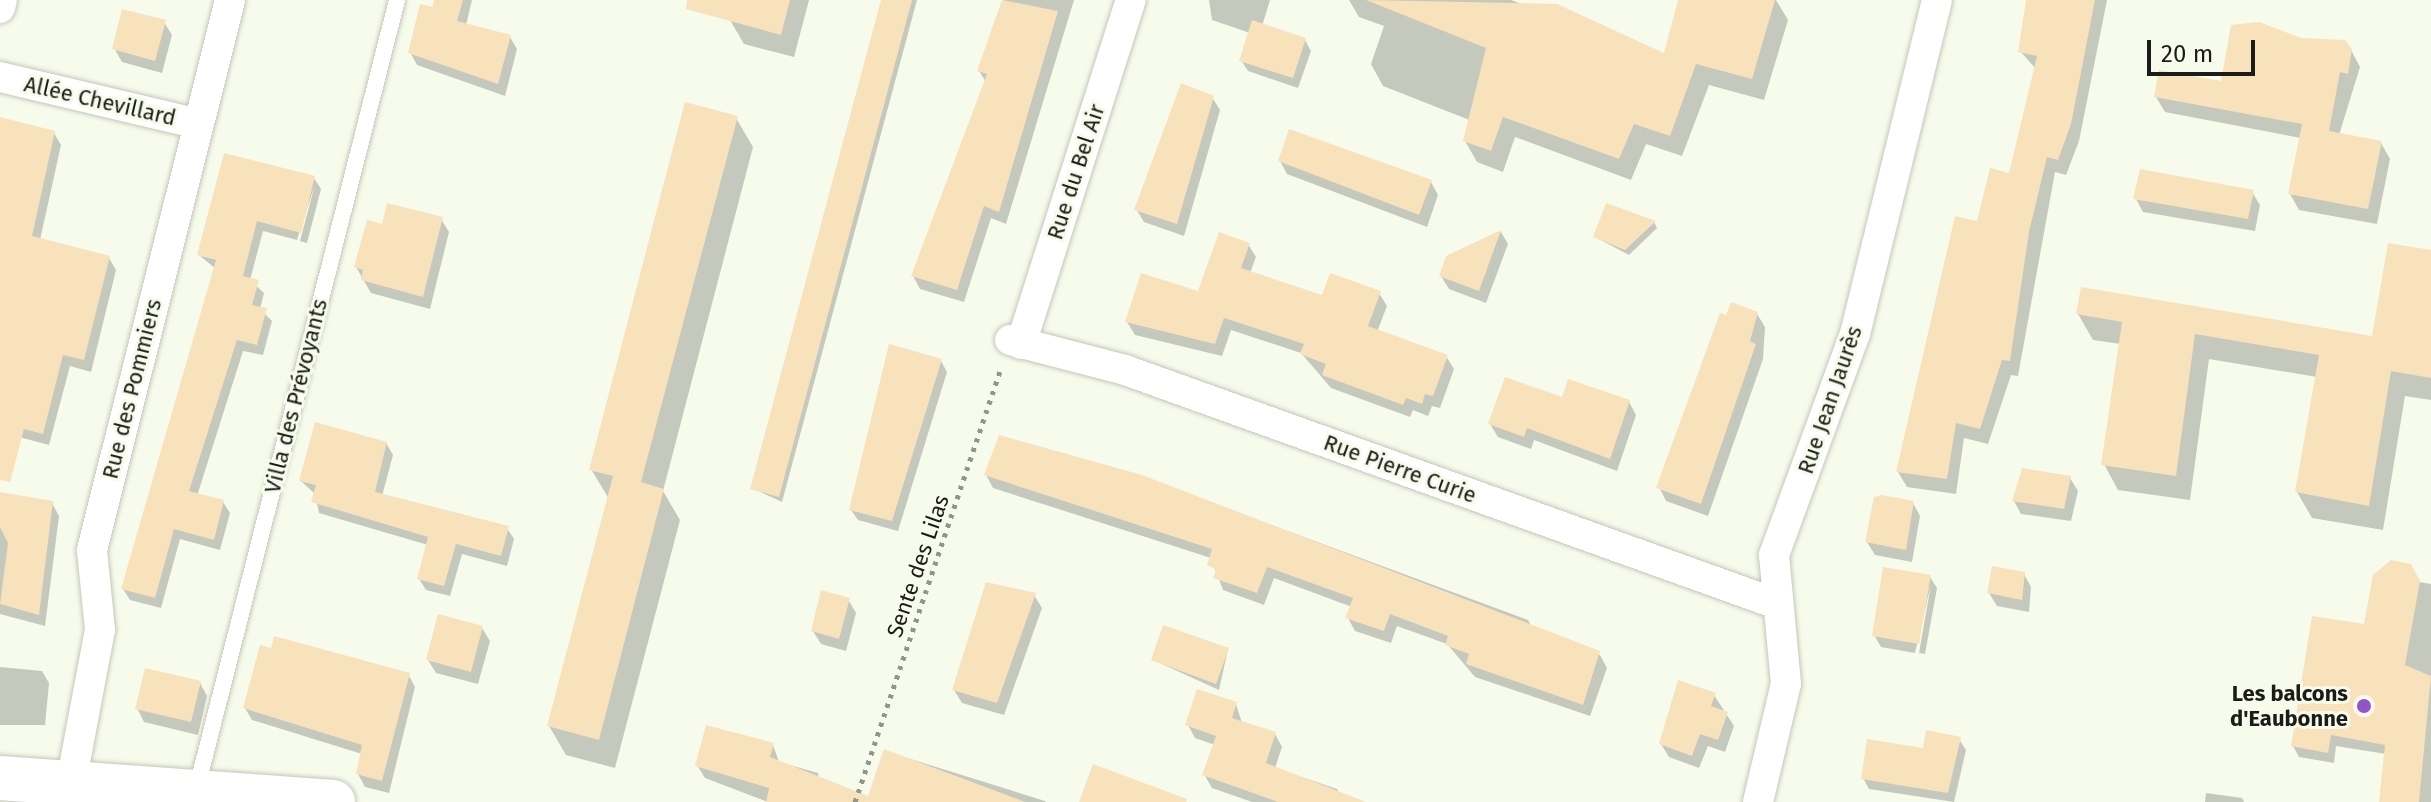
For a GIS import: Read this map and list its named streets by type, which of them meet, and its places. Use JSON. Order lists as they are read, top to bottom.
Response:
{
  "streets": {
    "street": [
      "Allée Chevillard",
      "Rue du Bel Air",
      "Rue des Pommiers",
      "Rue Jean Jaurès",
      "Rue Pierre Curie"
    ],
    "lane": ["Villa des Prévoyants"],
    "path": ["Sente des Lilas"]
  },
  "crossings": [
    ["Allée Chevillard", "Rue des Pommiers"],
    ["Rue du Bel Air", "Rue Pierre Curie"],
    ["Rue du Bel Air", "Sente des Lilas"],
    ["Rue Jean Jaurès", "Rue Pierre Curie"],
    ["Rue Pierre Curie", "Sente des Lilas"]
  ],
  "places": ["Les balcons d'Eaubonne"],
  "scale_bar": "20 m"
}
